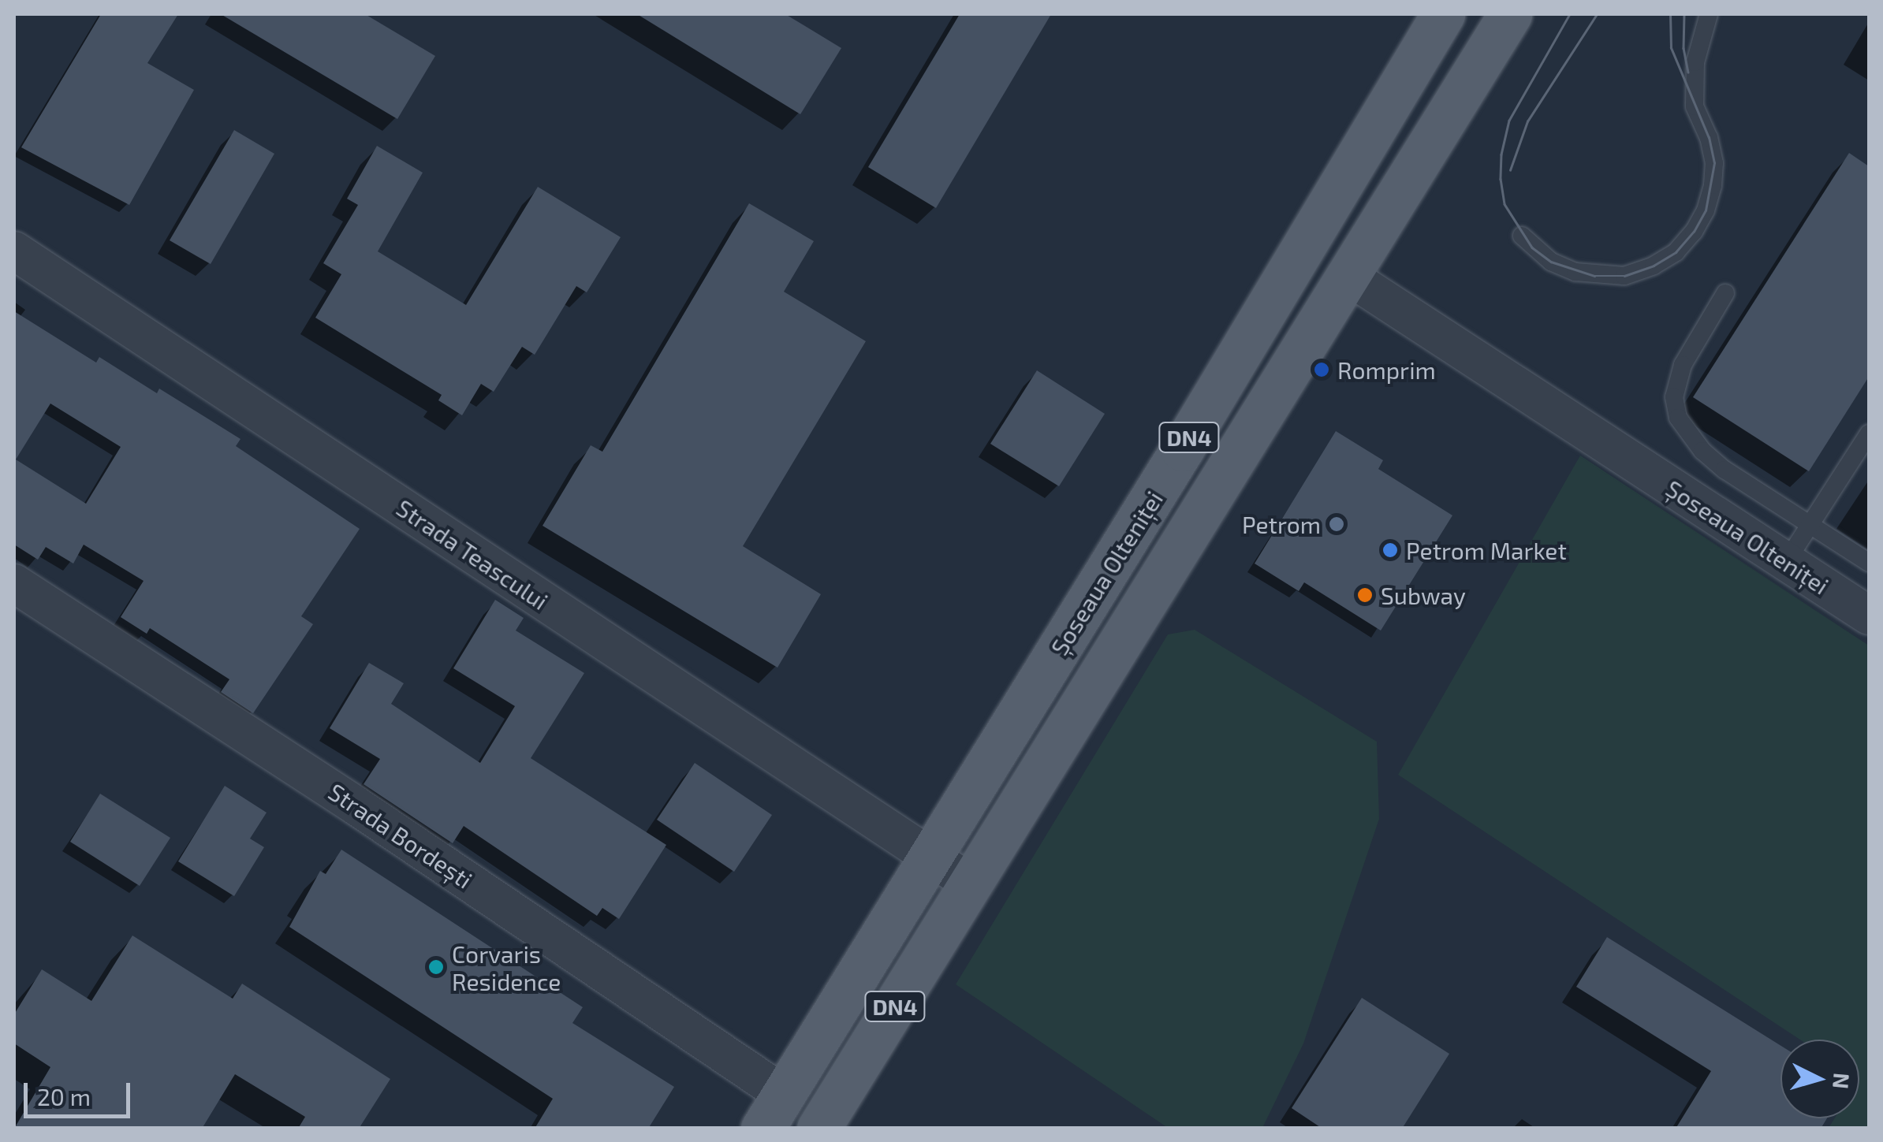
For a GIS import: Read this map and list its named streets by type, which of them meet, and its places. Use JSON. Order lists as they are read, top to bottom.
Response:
{
  "streets": {
    "main road": ["DN4", "Șoseaua Olteniței"],
    "street": ["Strada Teascului", "Strada Bordești"]
  },
  "crossings": [
    ["Șoseaua Olteniței", "Strada Teascului"],
    ["Șoseaua Olteniței", "Strada Bordești"]
  ],
  "places": [
    "Romprim",
    "Petrom",
    "Petrom Market",
    "Subway",
    "Corvaris Residence"
  ],
  "scale_bar": "20 m",
  "north": "right"
}
